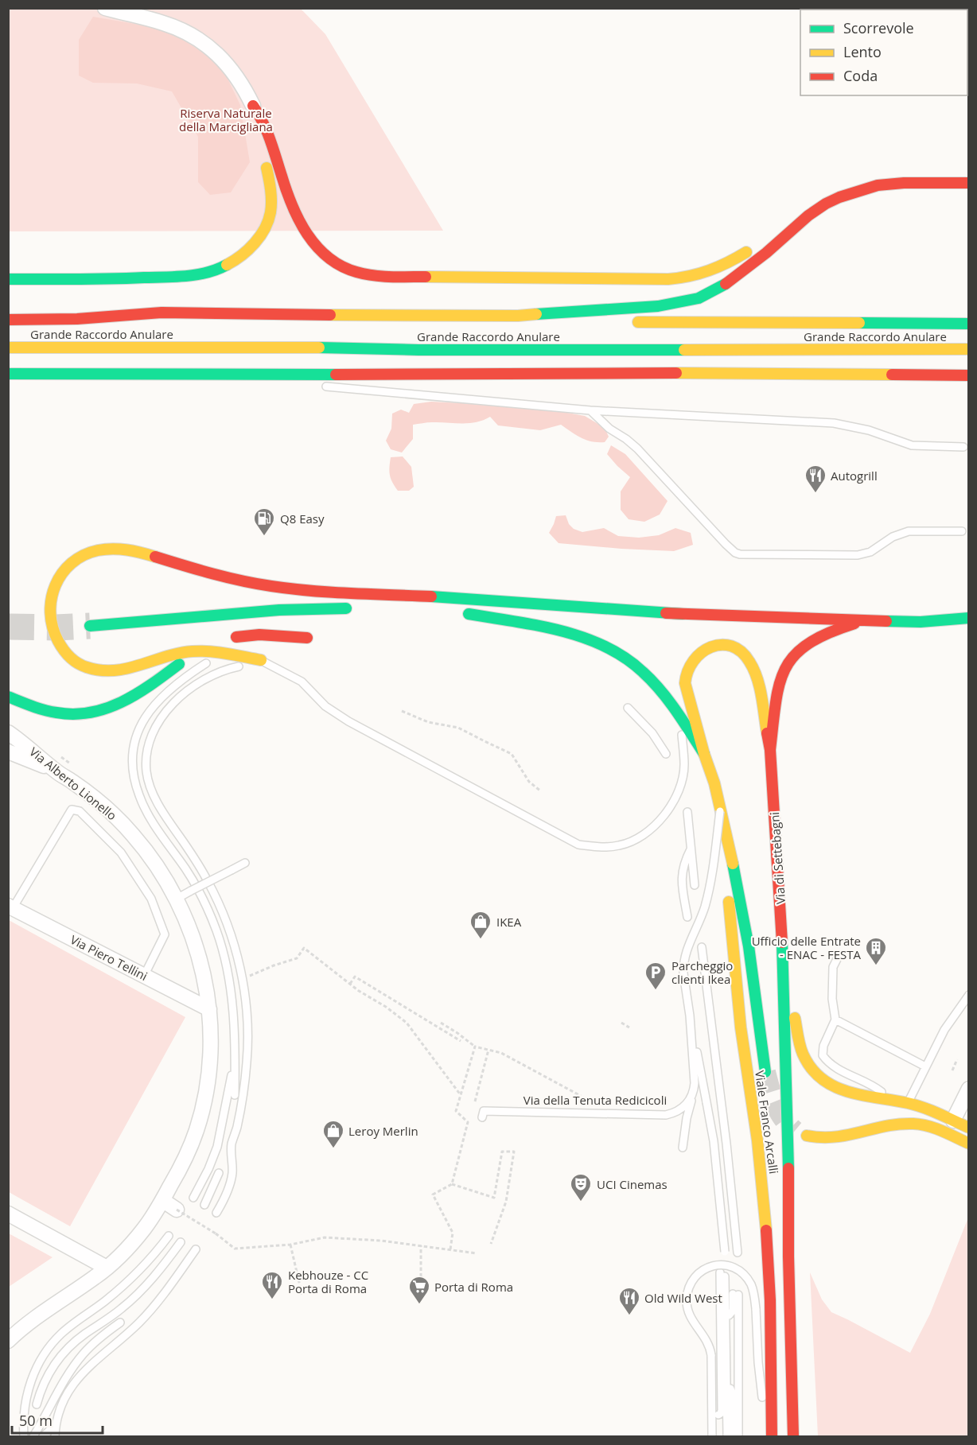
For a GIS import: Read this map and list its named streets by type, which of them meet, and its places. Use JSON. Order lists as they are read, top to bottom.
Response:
{
  "streets": {
    "main road": ["Grande Raccordo Anulare", "Via di Settebagni", "Viale Franco Arcalli"],
    "street": ["Via Alberto Lionello", "Via Piero Tellini"],
    "lane": ["Via della Tenuta Redicicoli"]
  },
  "crossings": [
    ["Via Alberto Lionello", "Via Piero Tellini"],
    ["Via di Settebagni", "Viale Franco Arcalli"]
  ],
  "parks": ["Riserva Naturale della Marcigliana"],
  "places": {
    "restaurant": ["Autogrill", "Kebhouze - CC Porta di Roma", "Old Wild West"],
    "fuel station": ["Q8 Easy"],
    "shop": ["IKEA", "Leroy Merlin"],
    "building": ["Ufficio delle Entrate - ENAC - FESTA"],
    "parking": ["Parcheggio clienti Ikea"],
    "theatre": ["UCI Cinemas"],
    "supermarket": ["Porta di Roma"]
  },
  "legend": ["Scorrevole", "Lento", "Coda"],
  "scale_bar": "50 m"
}
